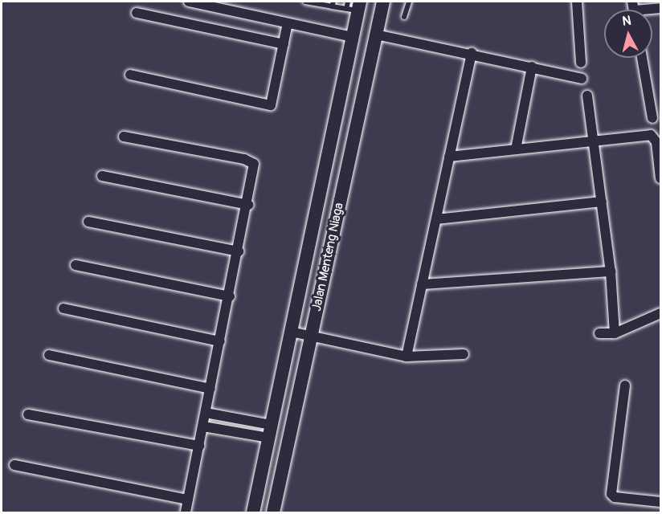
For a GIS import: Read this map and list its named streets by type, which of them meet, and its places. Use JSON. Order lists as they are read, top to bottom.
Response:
{
  "streets": {
    "street": ["Jalan Menteng Niaga"]
  },
  "north": "top"
}
